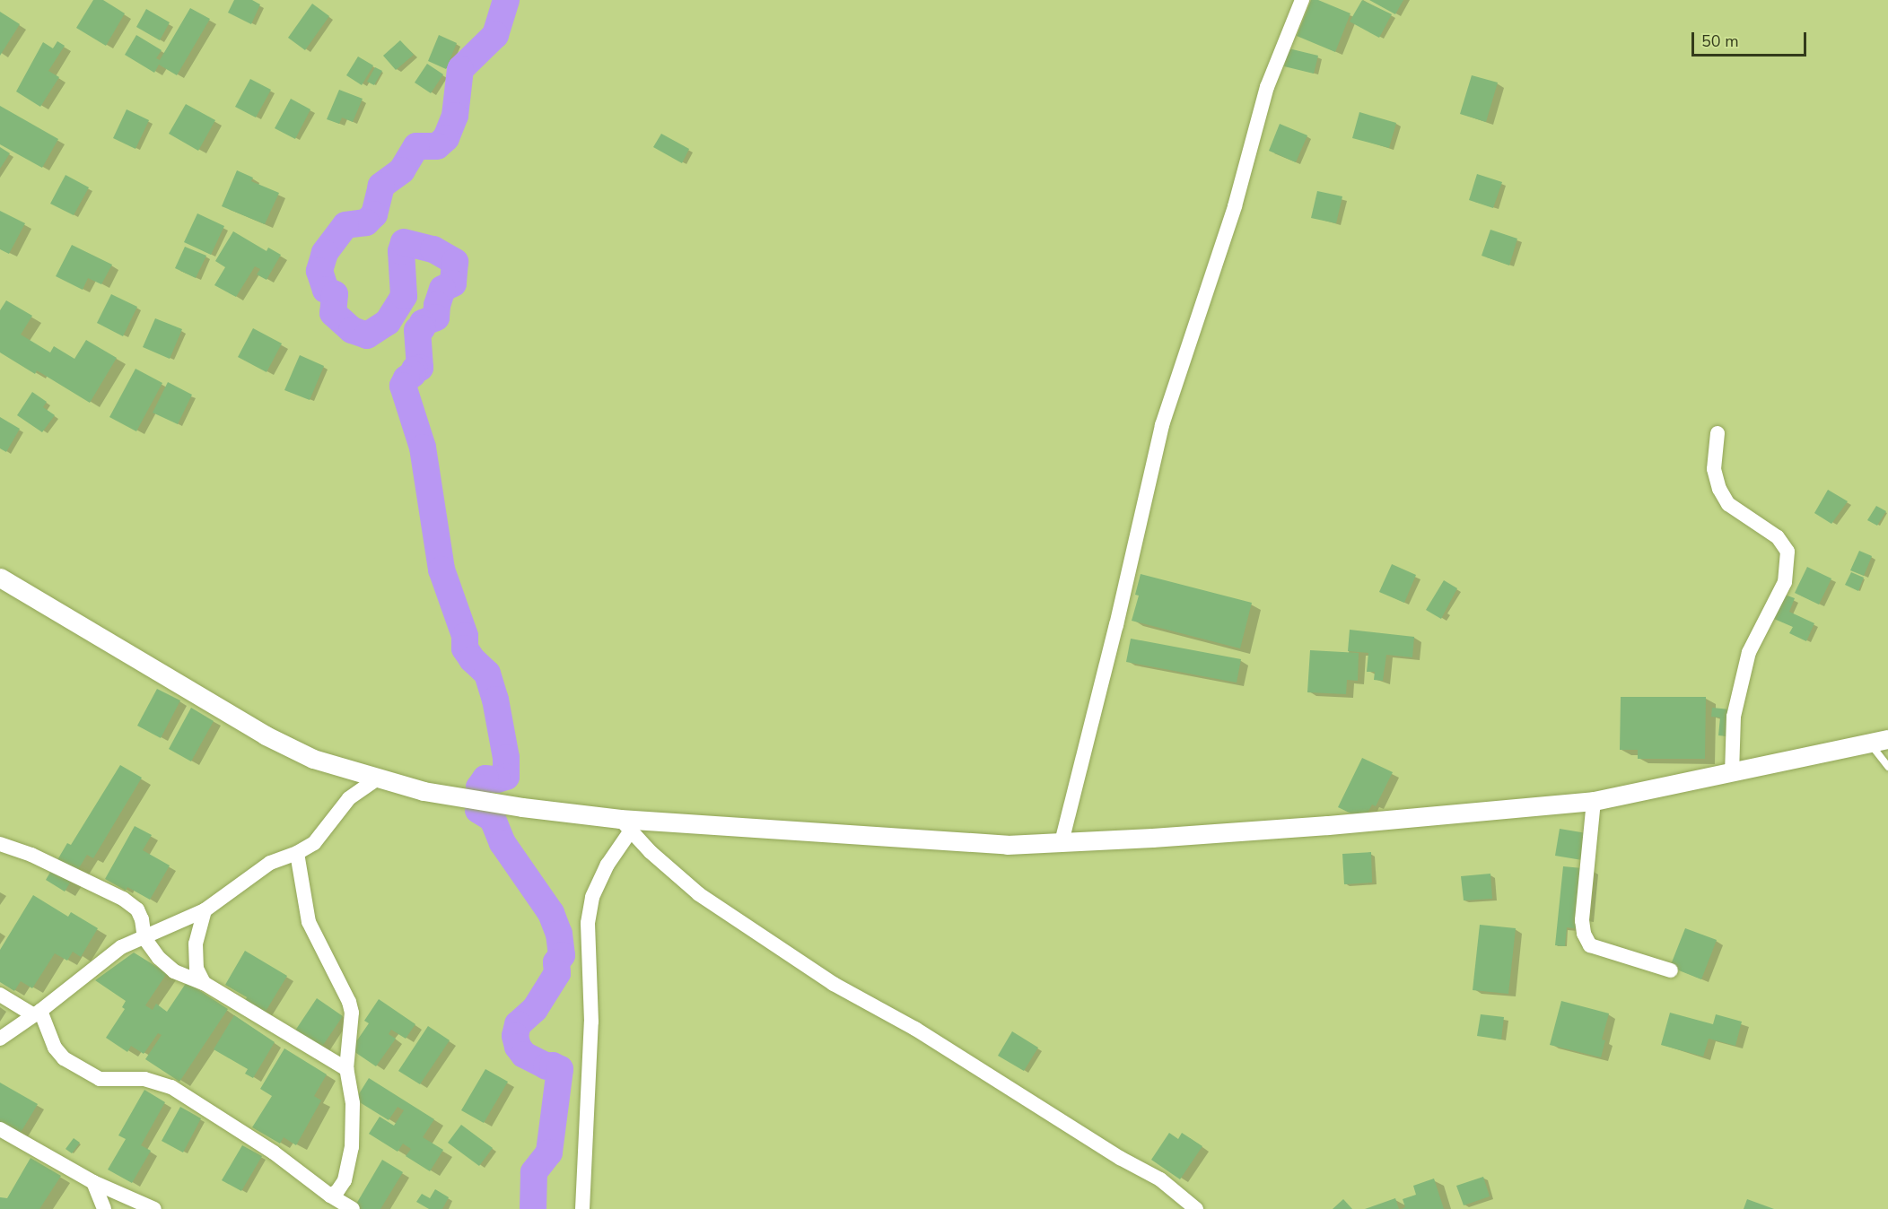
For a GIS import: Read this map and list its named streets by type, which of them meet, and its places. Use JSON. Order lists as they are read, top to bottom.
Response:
{
  "scale_bar": "50 m"
}
